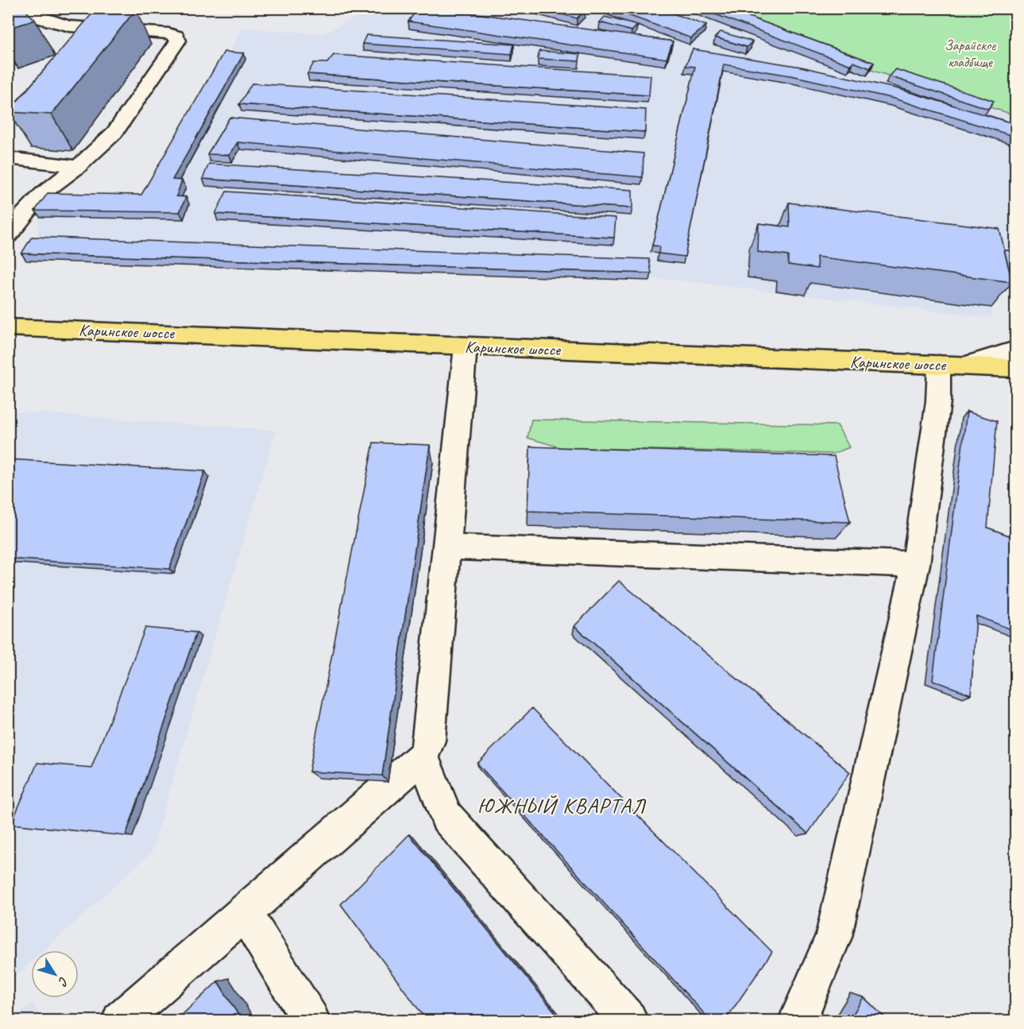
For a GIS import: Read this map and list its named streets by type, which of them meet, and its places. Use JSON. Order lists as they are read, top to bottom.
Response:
{
  "streets": {
    "main road": ["Каринское шоссе"]
  },
  "districts": ["ЮЖНЫЙ КВАРТАЛ"],
  "parks": ["Зарайское кладбище"],
  "north": "bottom right"
}
